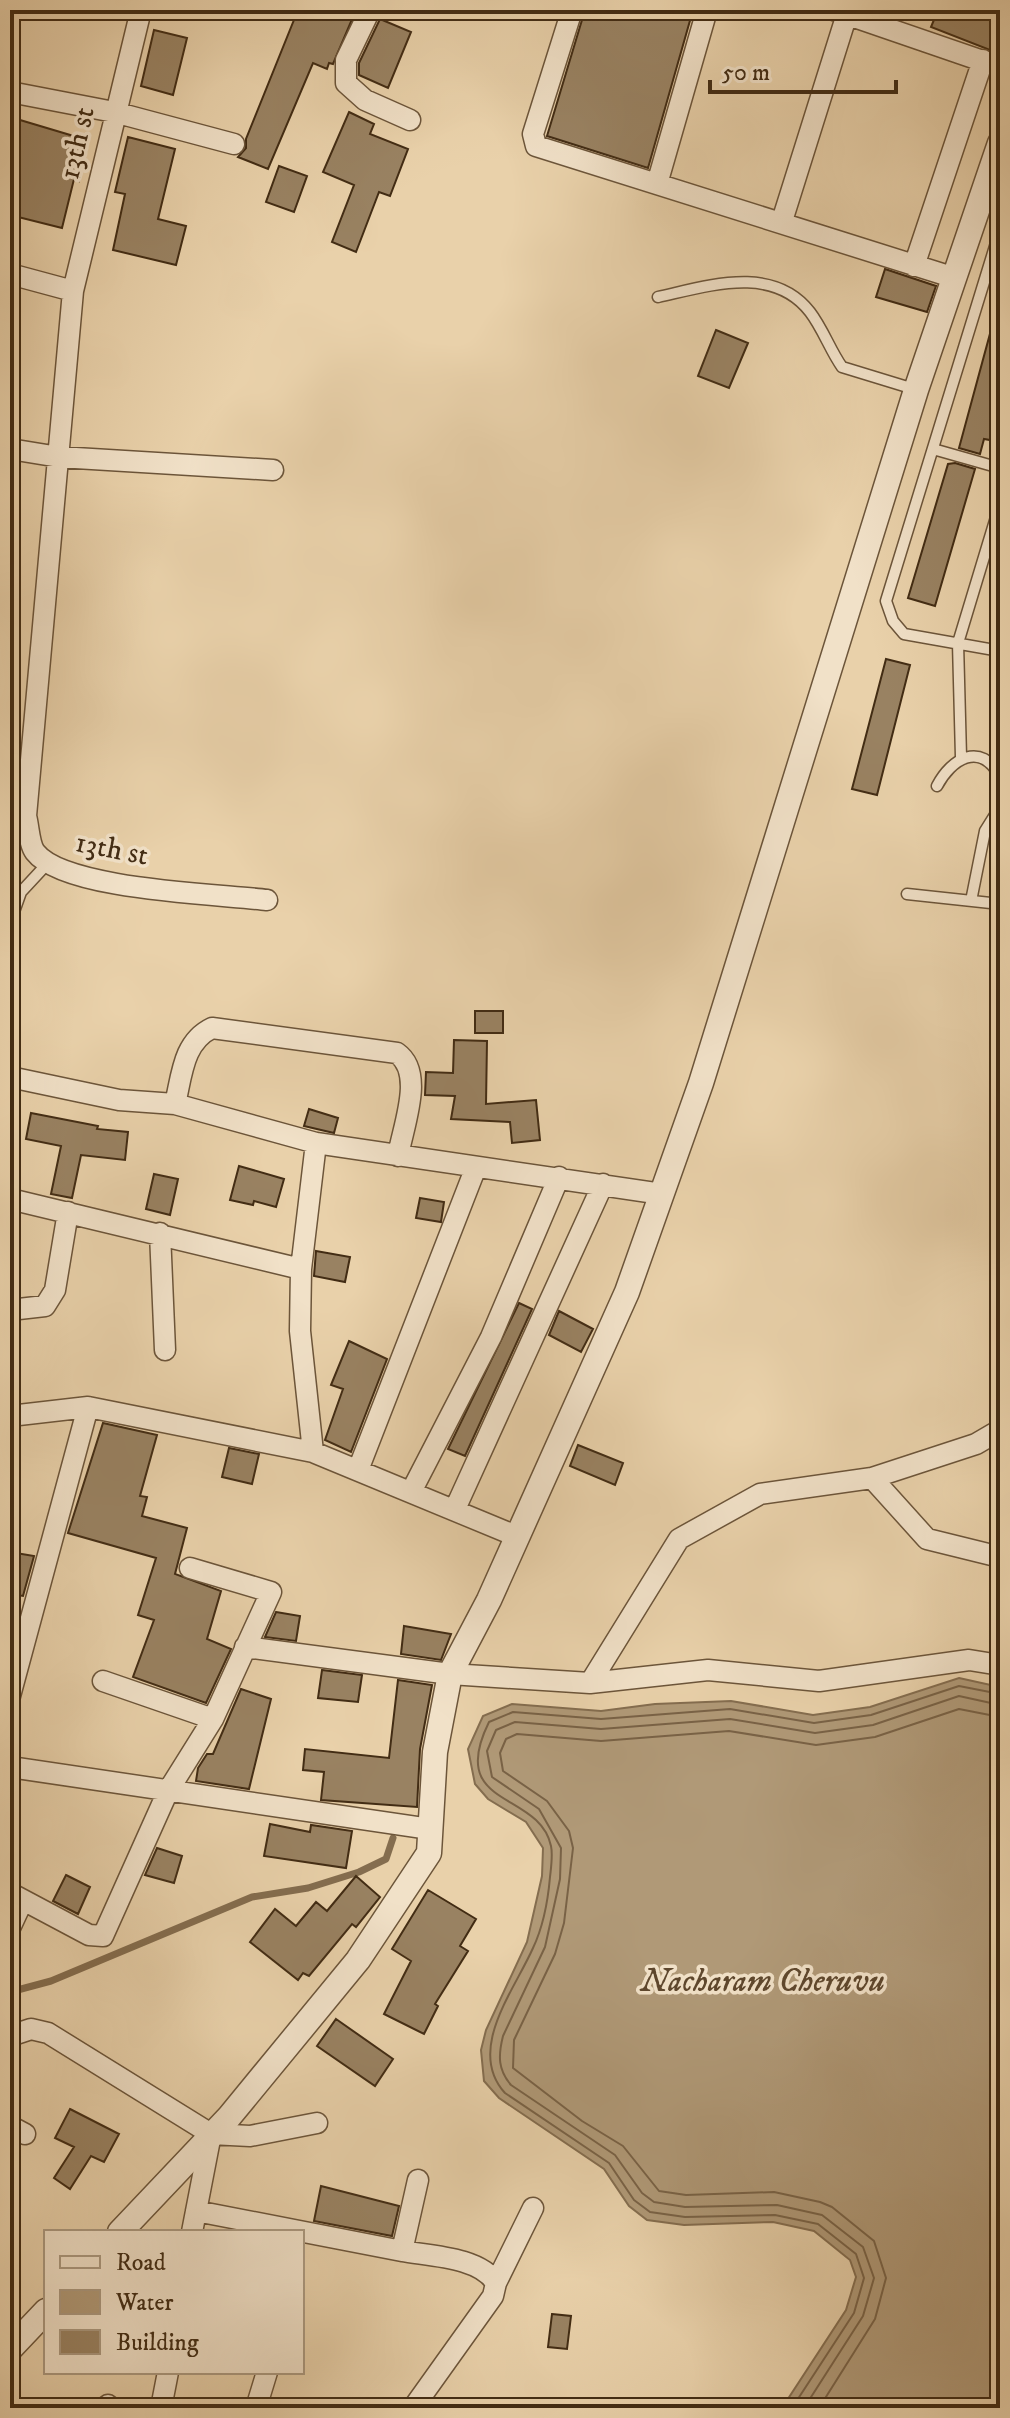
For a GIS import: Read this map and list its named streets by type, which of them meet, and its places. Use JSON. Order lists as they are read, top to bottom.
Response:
{
  "streets": {
    "street": ["13th st"]
  },
  "water": ["Nacharam Cheruvu"],
  "legend": ["Road", "Water", "Building"],
  "scale_bar": "50 m"
}
